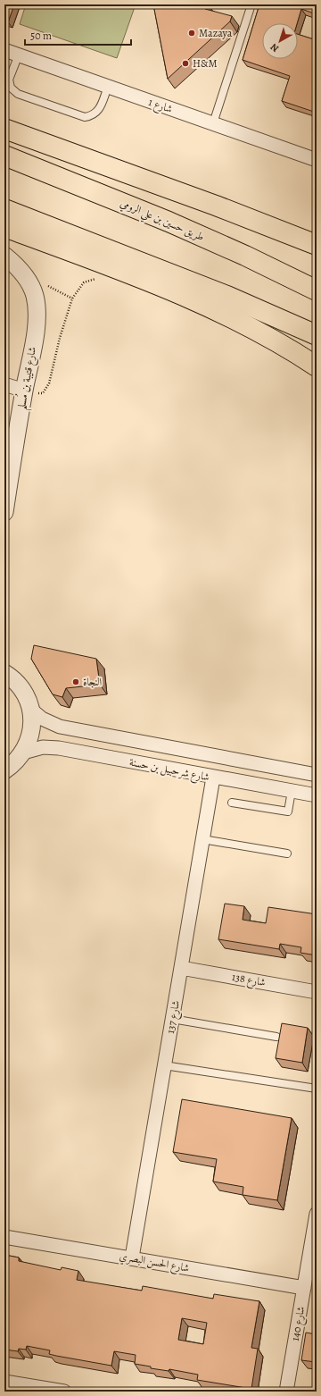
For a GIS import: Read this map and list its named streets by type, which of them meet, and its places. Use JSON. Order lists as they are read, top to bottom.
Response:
{
  "streets": {
    "highway": ["طريق حسين بن علي الرومي"],
    "street": [
      "شارع 1",
      "شارع قتيبة بن مُسلم",
      "شارع شرحبيل بن حسنة",
      "شارع 138",
      "شارع 137",
      "شارع الحسن البصري",
      "شارع 140"
    ]
  },
  "crossings": [
    ["شارع شرحبيل بن حسنة", "شارع 137"],
    ["شارع 138", "شارع 137"],
    ["شارع 137", "شارع الحسن البصري"],
    ["شارع الحسن البصري", "شارع 140"]
  ],
  "places": ["Mazaya", "H&M", "النجاة"],
  "scale_bar": "50 m",
  "north": "bottom left"
}
